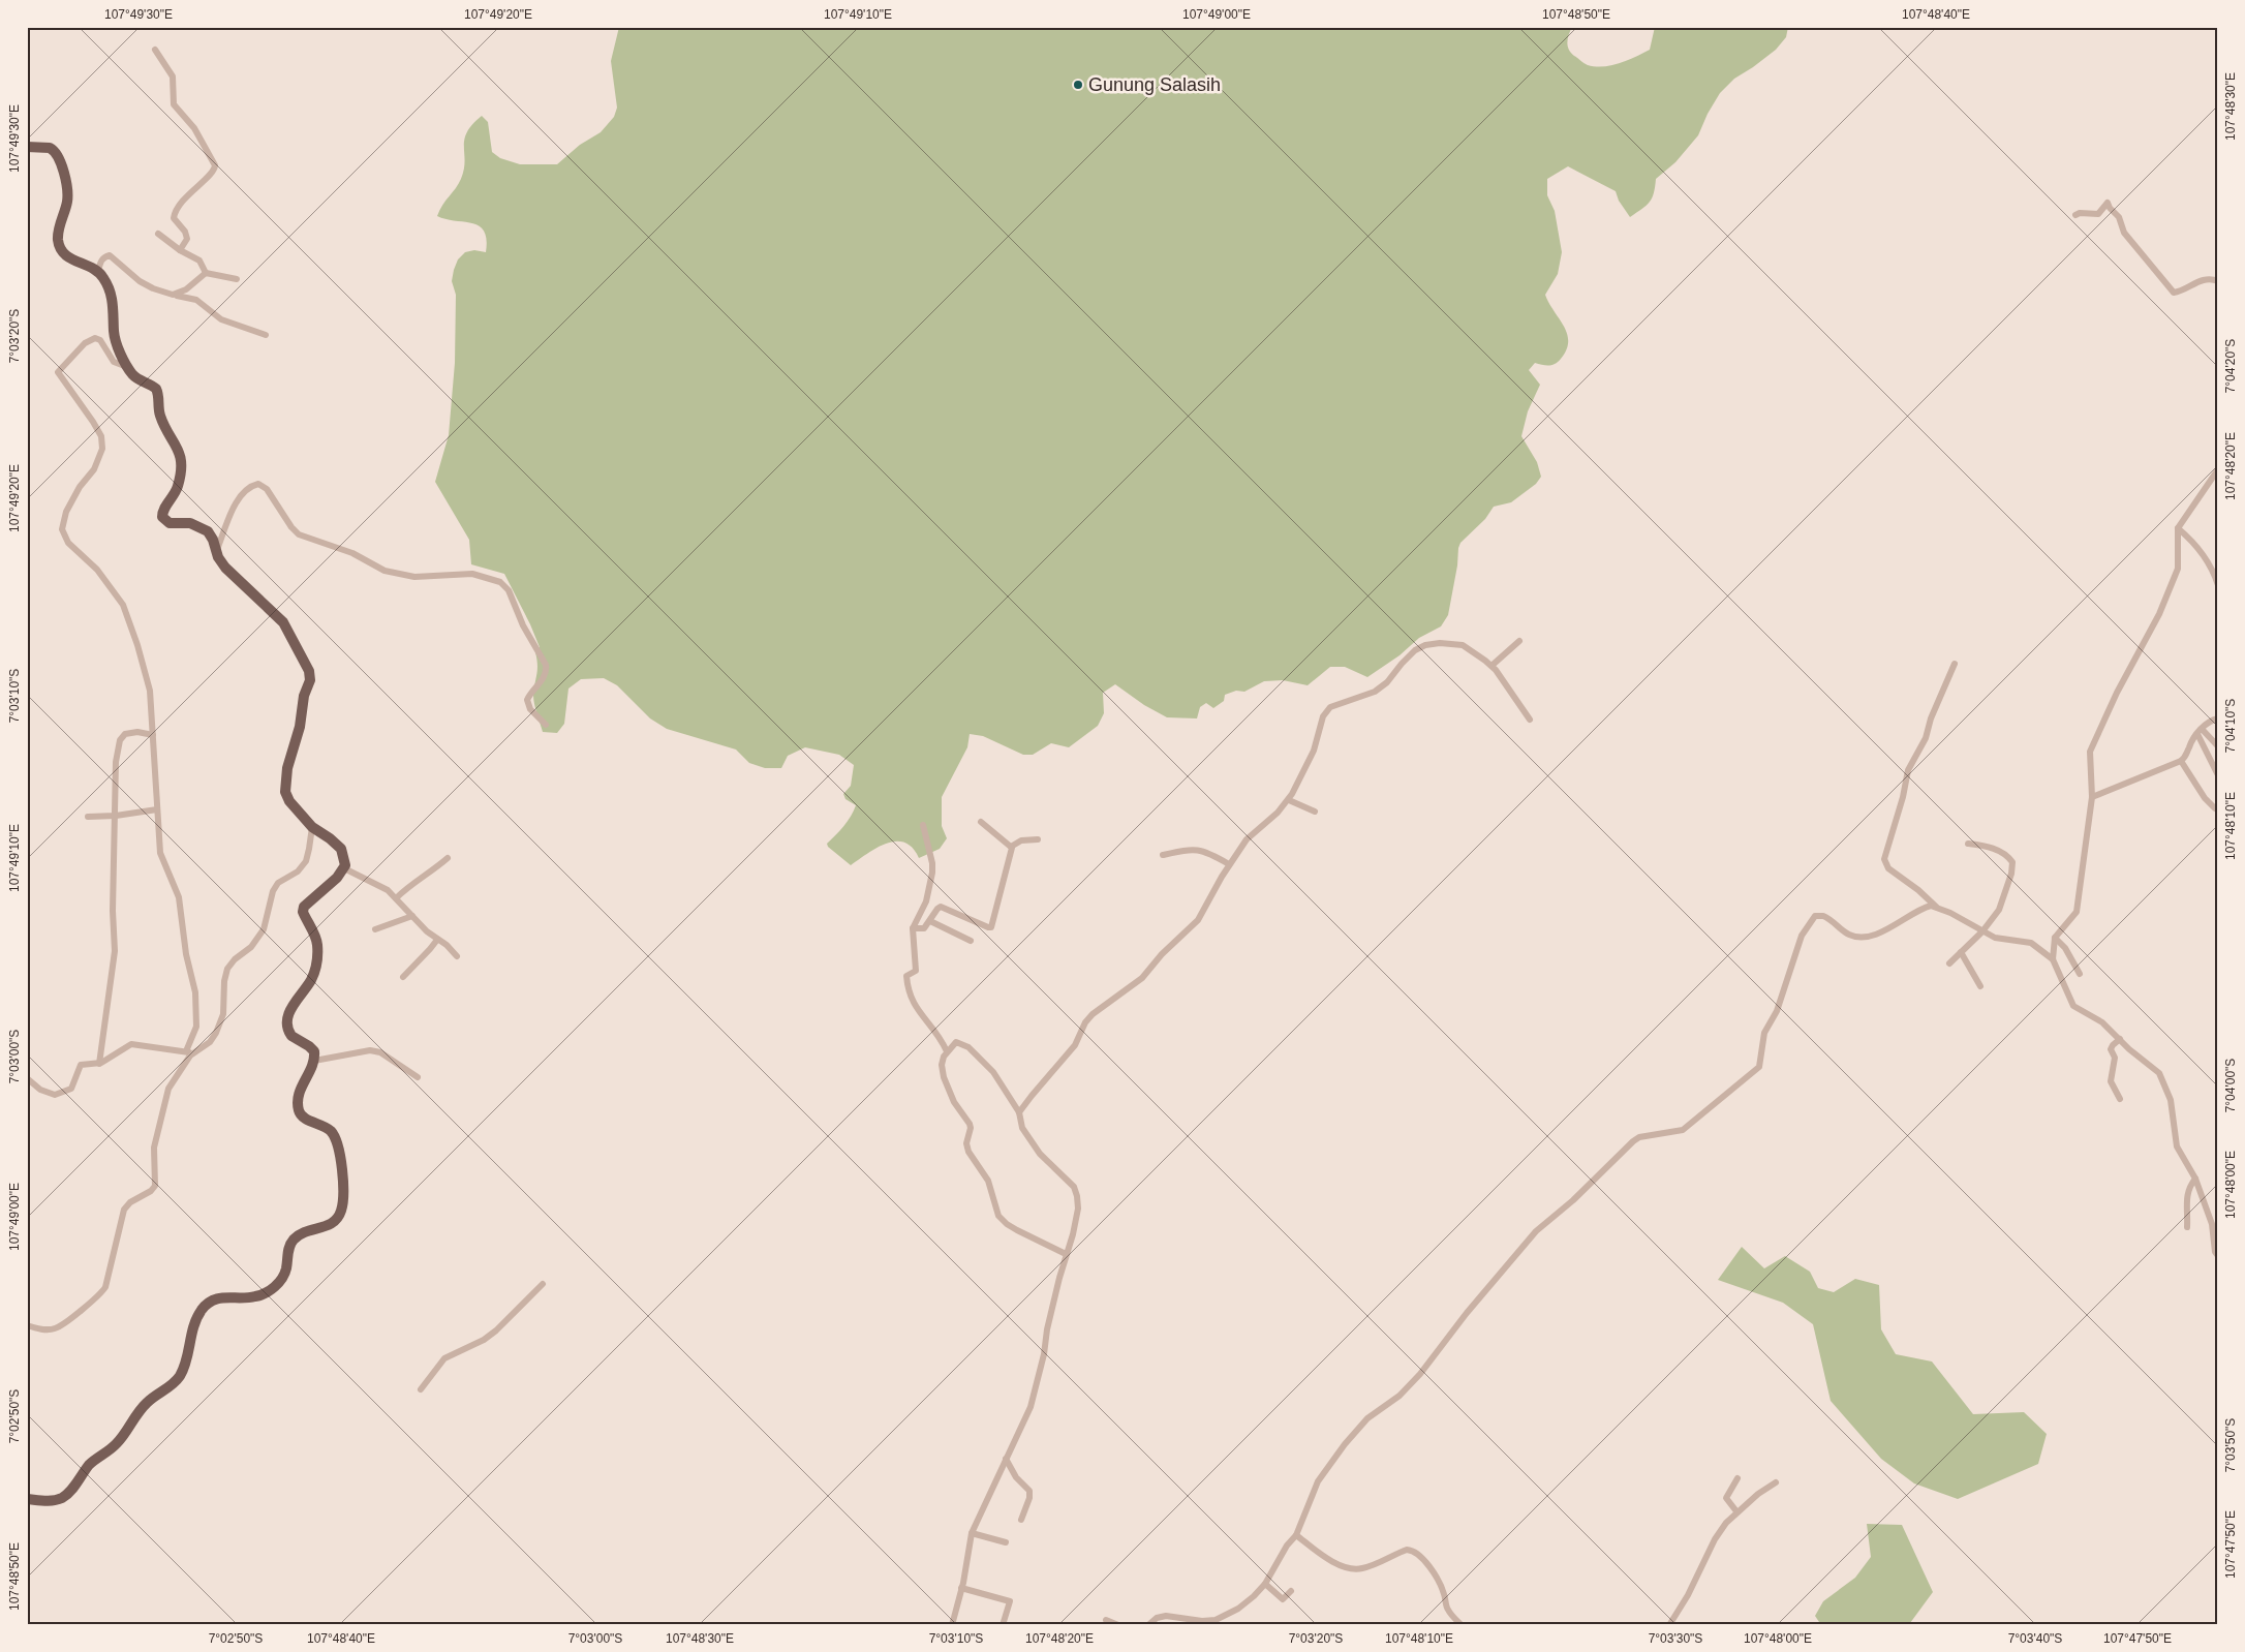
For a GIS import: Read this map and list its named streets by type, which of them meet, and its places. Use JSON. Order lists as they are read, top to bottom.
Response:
{
  "places": ["Gunung Salasih"],
  "coordinates": [
    "107°49'30\"E",
    "107°49'20\"E",
    "107°49'10\"E",
    "107°49'00\"E",
    "107°48'50\"E",
    "107°48'40\"E",
    "107°48'30\"E",
    "7°03'20\"S",
    "7°04'20\"S",
    "107°48'20\"E",
    "7°03'10\"S",
    "7°04'10\"S",
    "107°48'10\"E",
    "7°03'00\"S",
    "7°04'00\"S",
    "107°48'00\"E",
    "7°02'50\"S",
    "7°03'50\"S",
    "107°47'50\"E",
    "7°03'30\"S",
    "7°03'40\"S"
  ]
}
